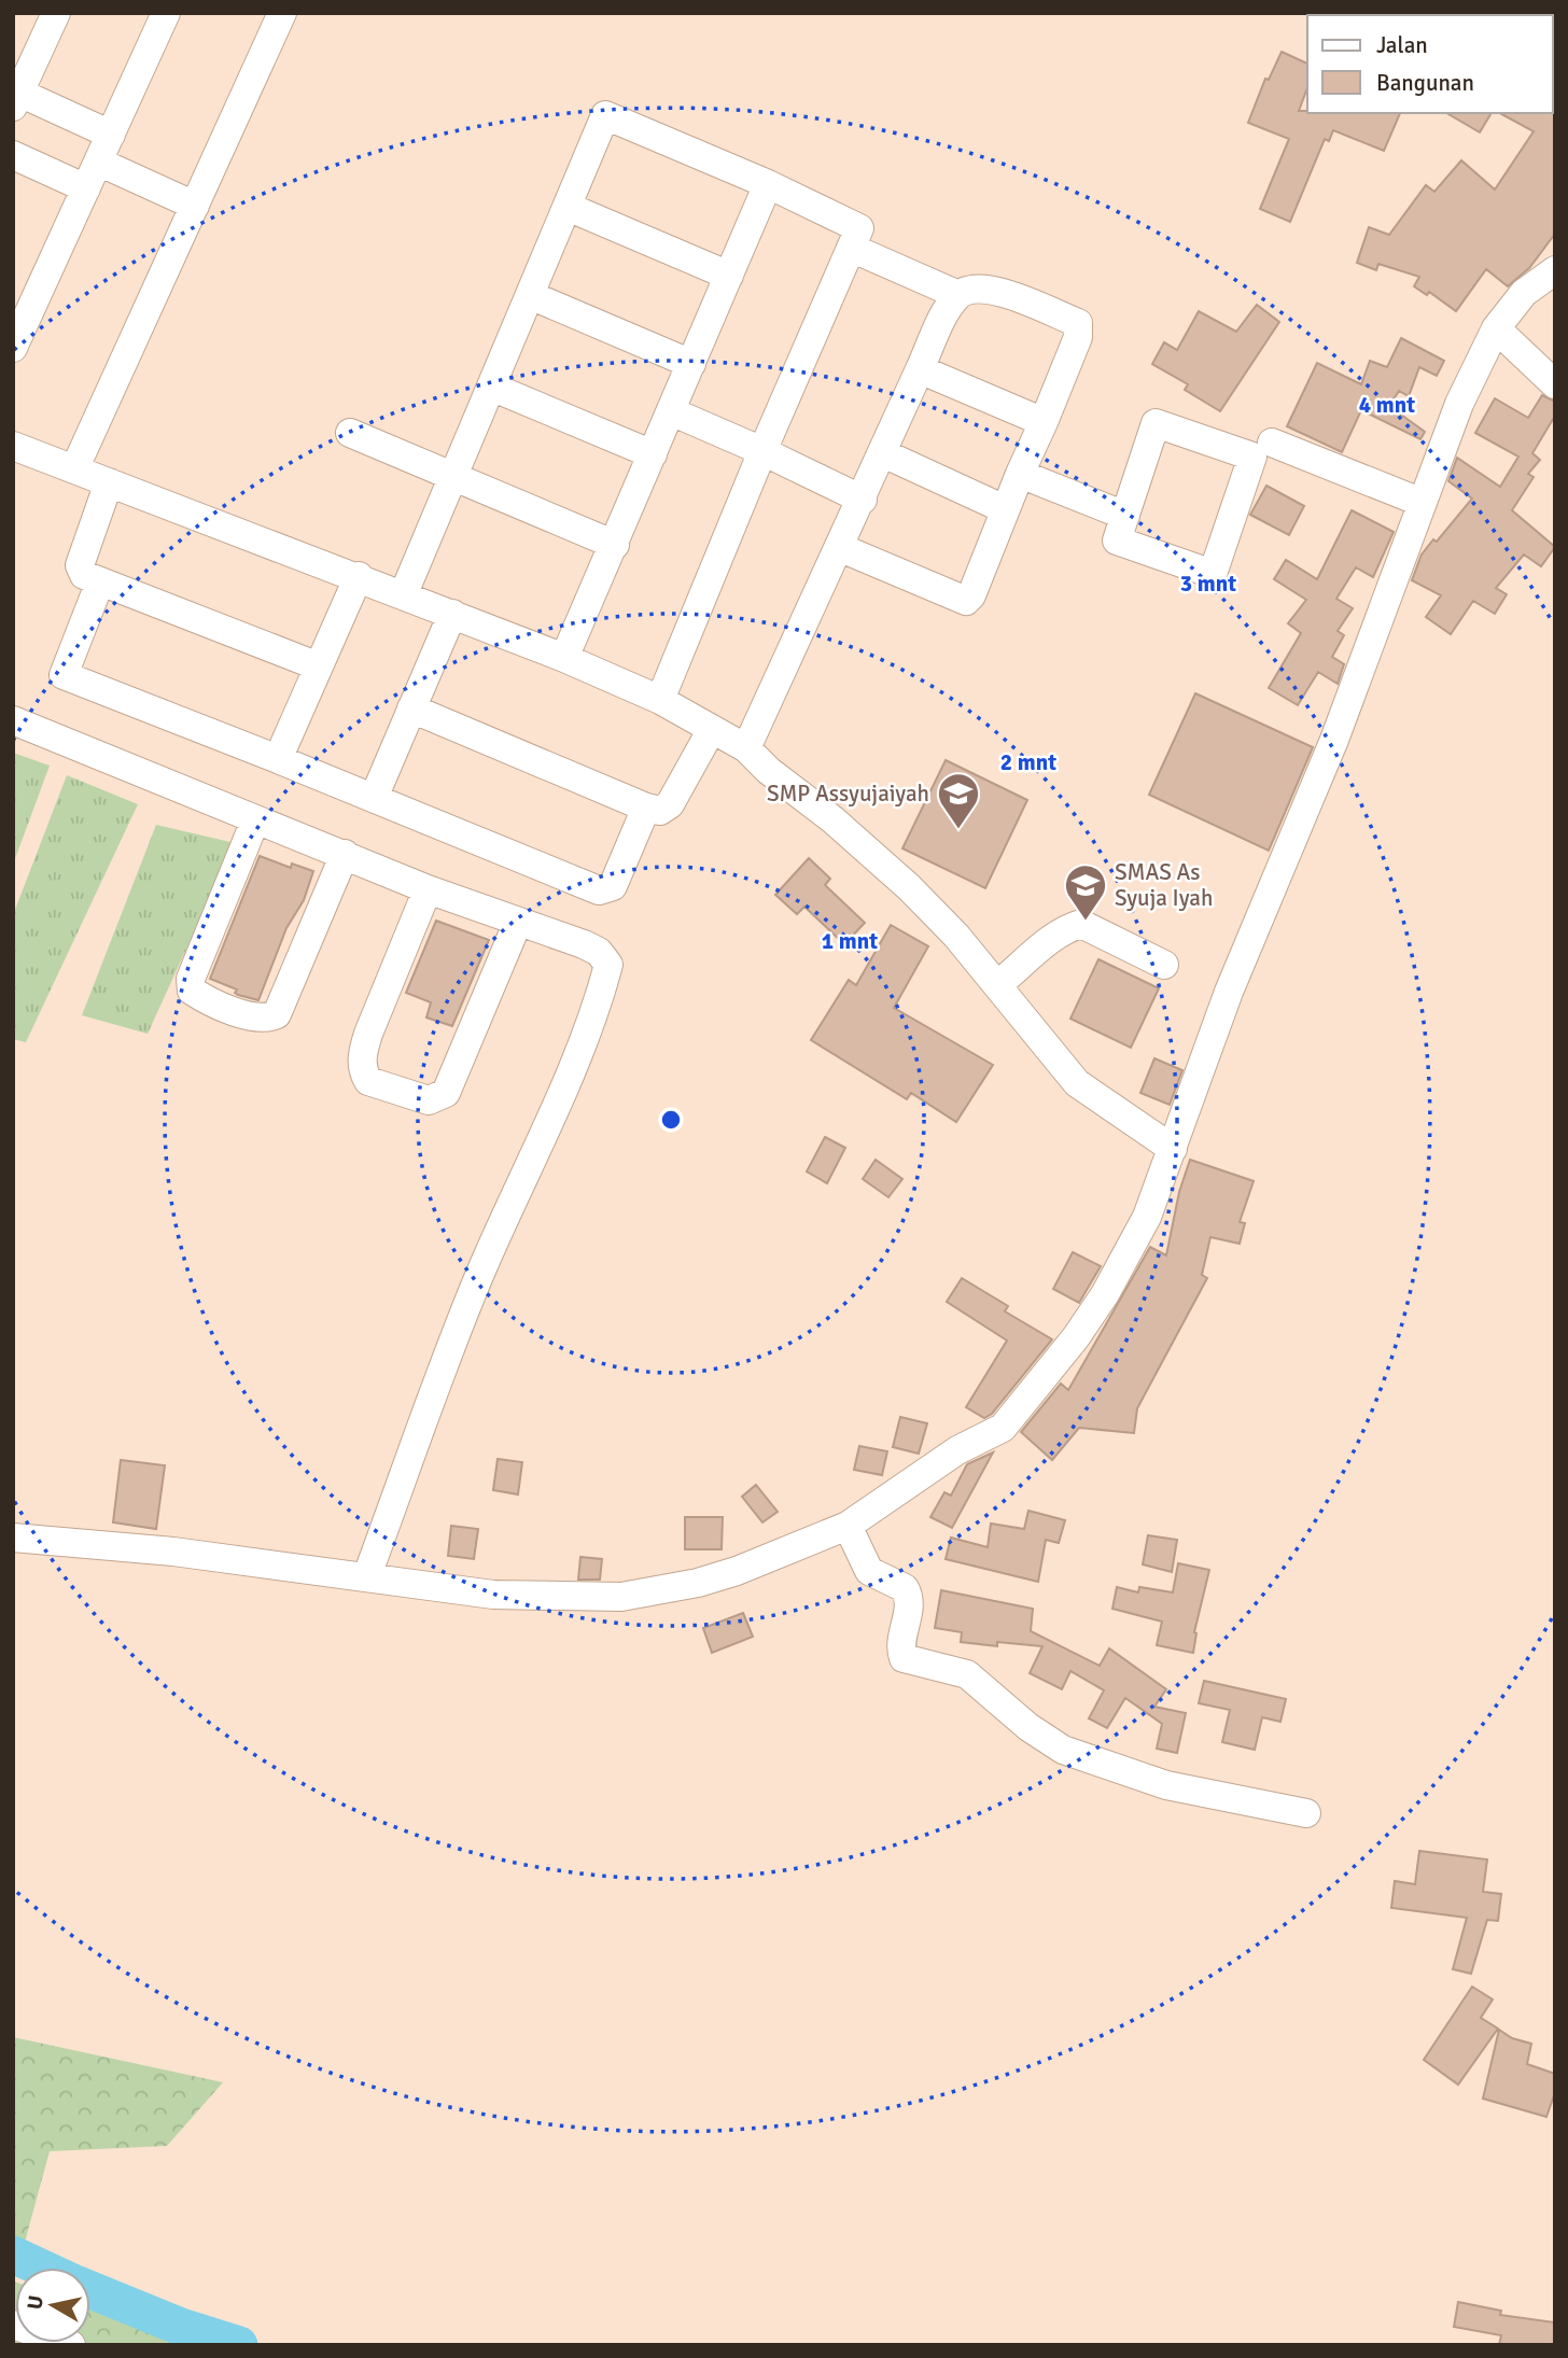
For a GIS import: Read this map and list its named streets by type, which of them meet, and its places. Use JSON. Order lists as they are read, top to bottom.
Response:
{
  "places": {
    "school or university": ["SMP Assyujaiyah", "SMAS As Syuja Iyah"]
  },
  "legend": ["Jalan", "Bangunan"],
  "north": "left",
  "rings": [
    "4 mnt",
    "3 mnt",
    "2 mnt",
    "1 mnt"
  ]
}
